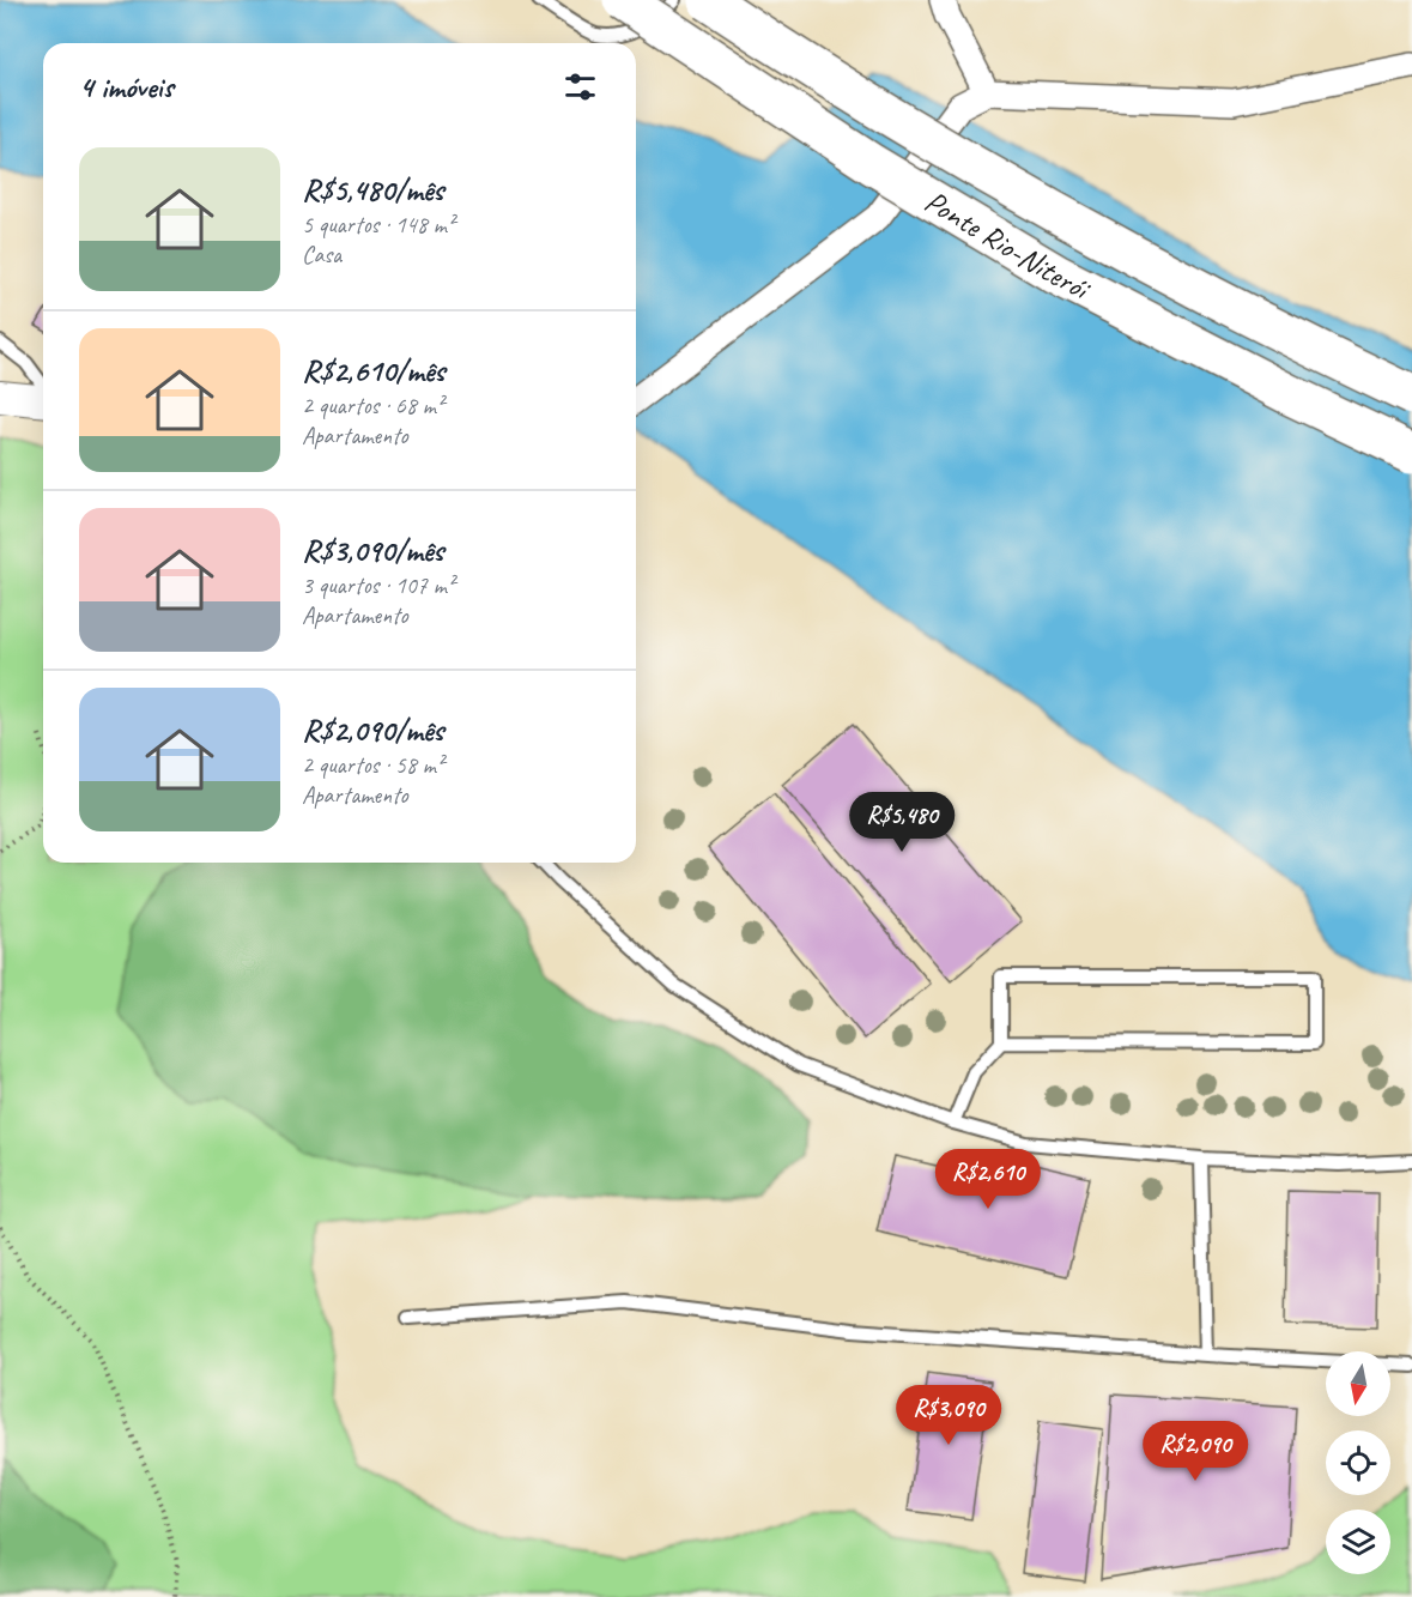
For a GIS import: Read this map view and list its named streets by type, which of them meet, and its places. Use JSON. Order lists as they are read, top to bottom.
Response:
{
  "streets": {
    "highway": ["Ponte Rio-Niterói"]
  },
  "north": "bottom",
  "page": {
    "heading": "4 imóveis",
    "list": [
      {
        "name": "R$5,480/mês",
        "note": "5 quartos · 148 m² · Casa"
      },
      {
        "name": "R$2,610/mês",
        "note": "2 quartos · 68 m² · Apartamento"
      },
      {
        "name": "R$3,090/mês",
        "note": "3 quartos · 107 m² · Apartamento"
      },
      {
        "name": "R$2,090/mês",
        "note": "2 quartos · 58 m² · Apartamento"
      }
    ],
    "price": [
      "R$5,480",
      "R$2,610",
      "R$3,090",
      "R$2,090"
    ]
  }
}
